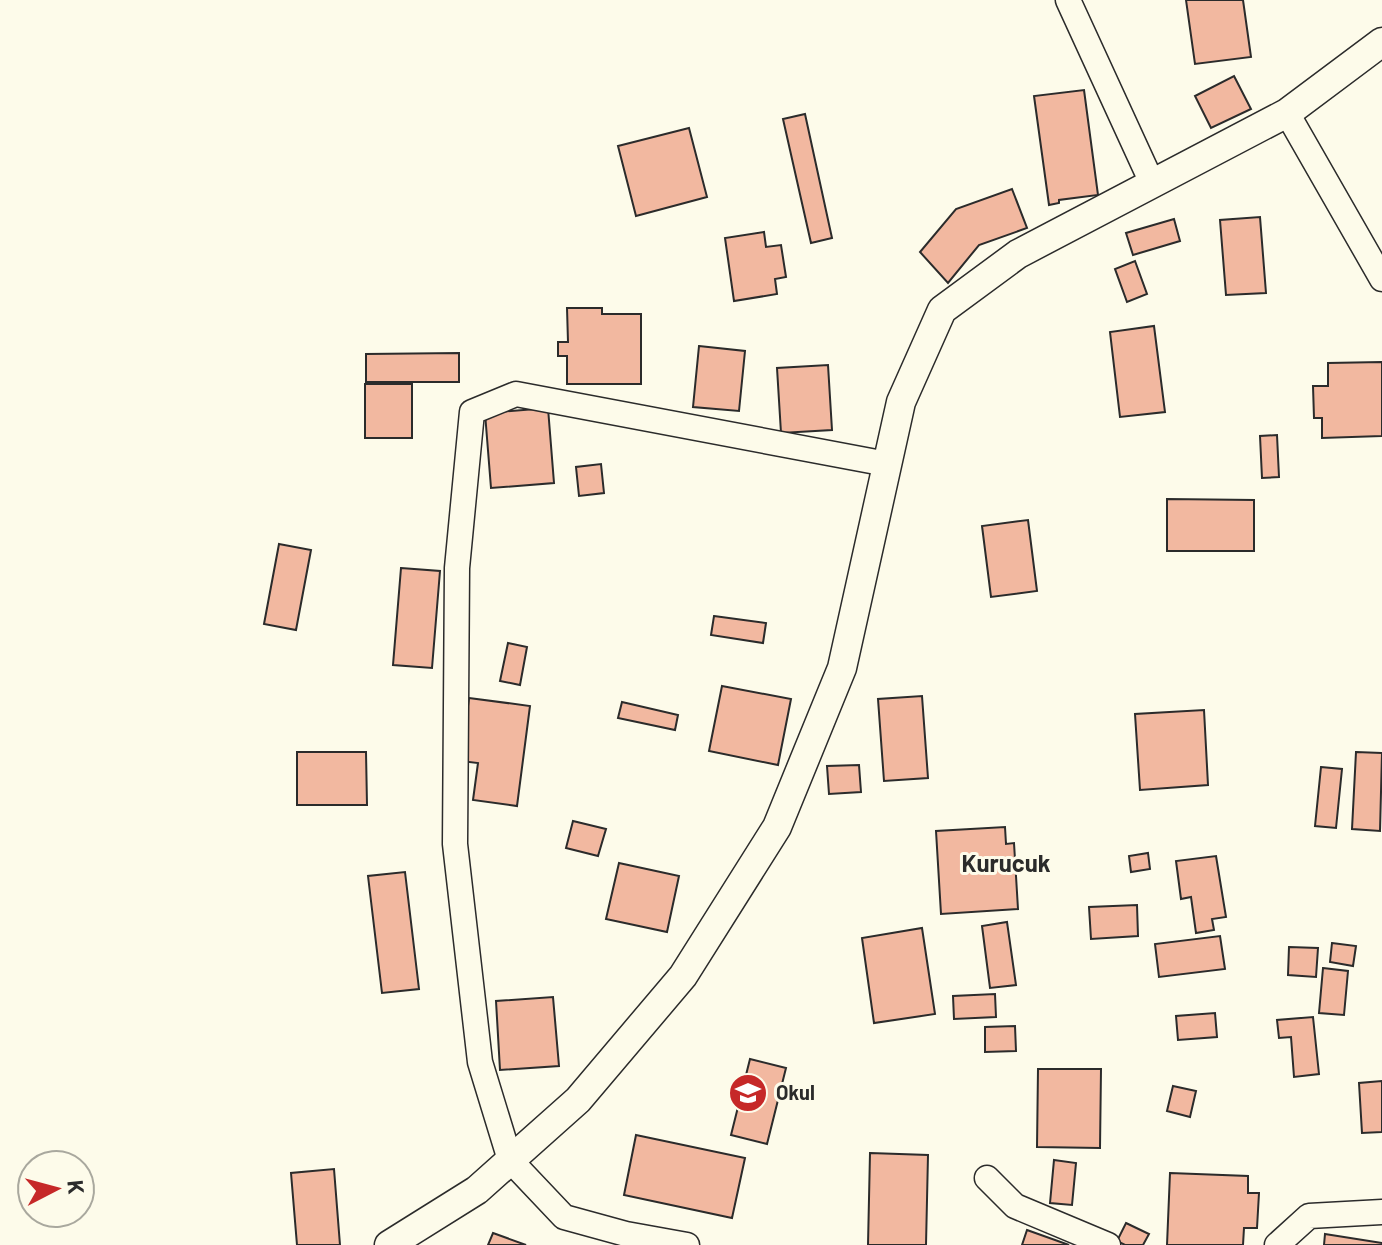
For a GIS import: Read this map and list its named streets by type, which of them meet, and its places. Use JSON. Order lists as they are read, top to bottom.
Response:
{
  "districts": ["Kurucuk"],
  "places": {
    "school or university": ["Okul"]
  },
  "north": "right"
}
